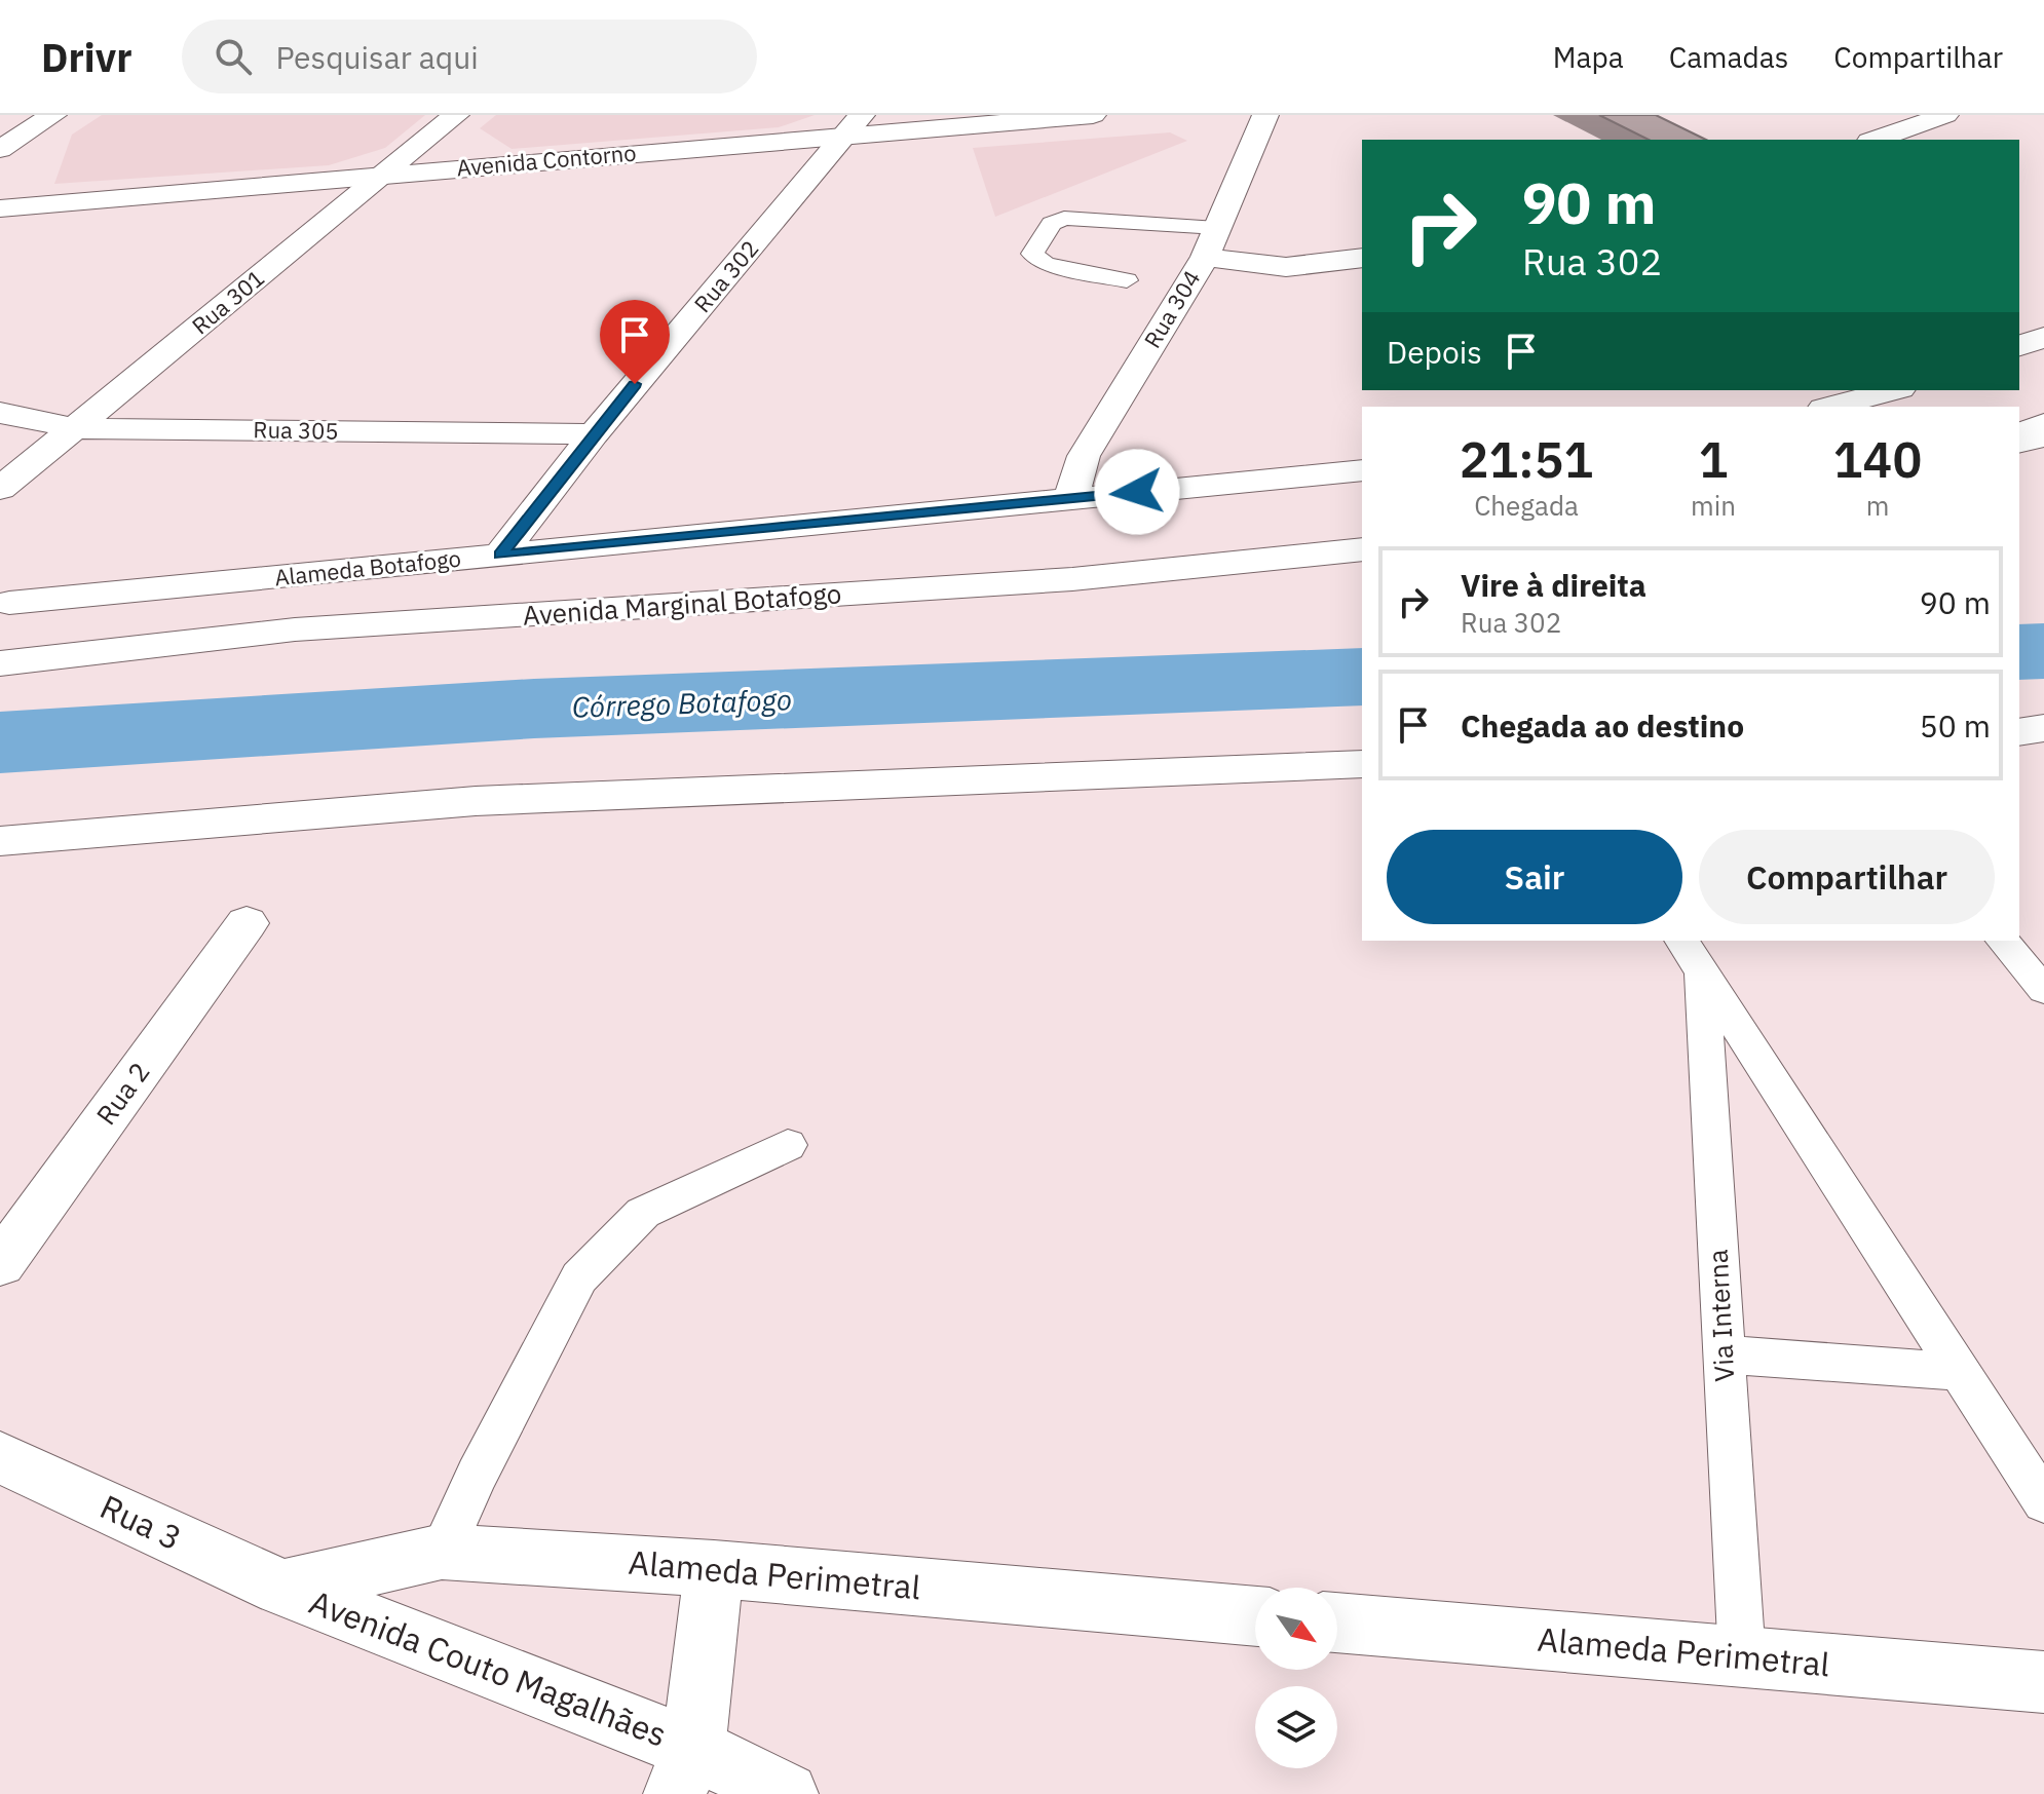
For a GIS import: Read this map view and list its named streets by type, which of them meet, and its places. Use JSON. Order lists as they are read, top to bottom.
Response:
{
  "streets": {
    "street": [
      "Avenida Contorno",
      "Rua 302",
      "Rua 301",
      "Rua 304",
      "Rua 305",
      "Alameda Botafogo",
      "Avenida Marginal Botafogo",
      "Rua 2",
      "Rua 3",
      "Alameda Perimetral",
      "Avenida Couto Magalhães"
    ],
    "lane": ["Via Interna"]
  },
  "crossings": [
    ["Avenida Contorno", "Rua 302"],
    ["Avenida Contorno", "Rua 301"],
    ["Rua 302", "Rua 305"],
    ["Rua 302", "Alameda Botafogo"],
    ["Rua 301", "Rua 305"],
    ["Rua 304", "Alameda Botafogo"],
    ["Via Interna", "Alameda Perimetral"],
    ["Rua 3", "Alameda Perimetral"],
    ["Rua 3", "Avenida Couto Magalhães"],
    ["Alameda Perimetral", "Avenida Couto Magalhães"]
  ],
  "water": ["Córrego Botafogo"],
  "north": "bottom right",
  "page": {
    "header": "Drivr",
    "search": "Pesquisar aqui",
    "nav": ["Mapa", "Camadas", "Compartilhar"],
    "turn": ["90 m", "Rua 302"],
    "then": "Depois",
    "eta": [
      "21:51",
      "Chegada",
      "1",
      "min",
      "140",
      "m"
    ],
    "list": [
      {
        "name": "Vire à direita",
        "note": "Rua 302",
        "value": "90 m"
      },
      {
        "name": "Chegada ao destino",
        "value": "50 m"
      }
    ],
    "buttons": ["Sair", "Compartilhar"]
  }
}
